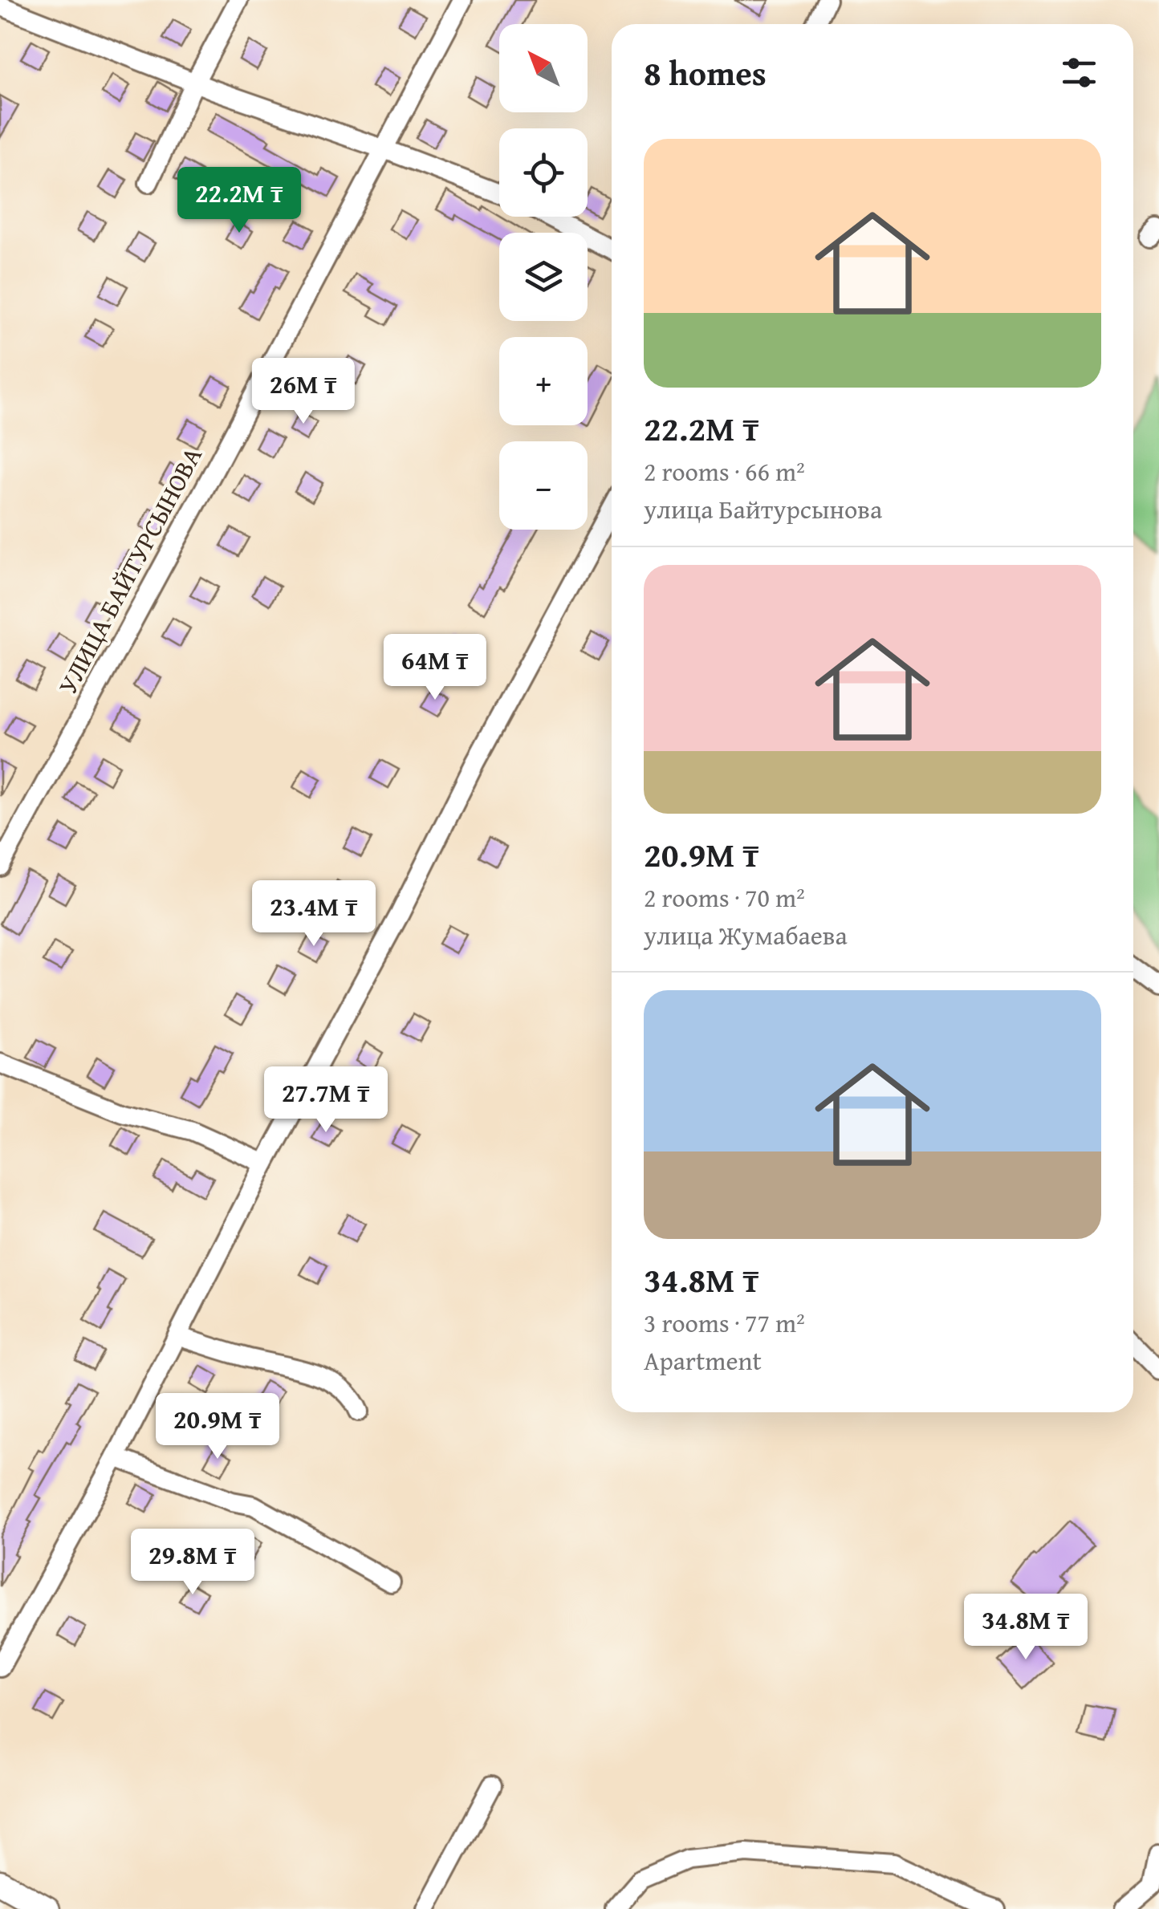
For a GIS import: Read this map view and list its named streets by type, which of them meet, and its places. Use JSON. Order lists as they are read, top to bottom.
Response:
{
  "streets": {
    "street": ["УЛИЦА БАЙТУРСЫНОВА"]
  },
  "north": "top left",
  "page": {
    "map_buttons": ["+", "−"],
    "heading": "8 homes",
    "list": [
      {
        "name": "22.2M ₸",
        "note": "2 rooms · 66 m² · улица Байтурсынова"
      },
      {
        "name": "20.9M ₸",
        "note": "2 rooms · 70 m² · улица Жумабаева"
      },
      {
        "name": "34.8M ₸",
        "note": "3 rooms · 77 m² · Apartment"
      }
    ],
    "price": [
      "22.2M ₸",
      "26M ₸",
      "64M ₸",
      "23.4M ₸",
      "27.7M ₸",
      "20.9M ₸",
      "29.8M ₸",
      "34.8M ₸"
    ]
  }
}
